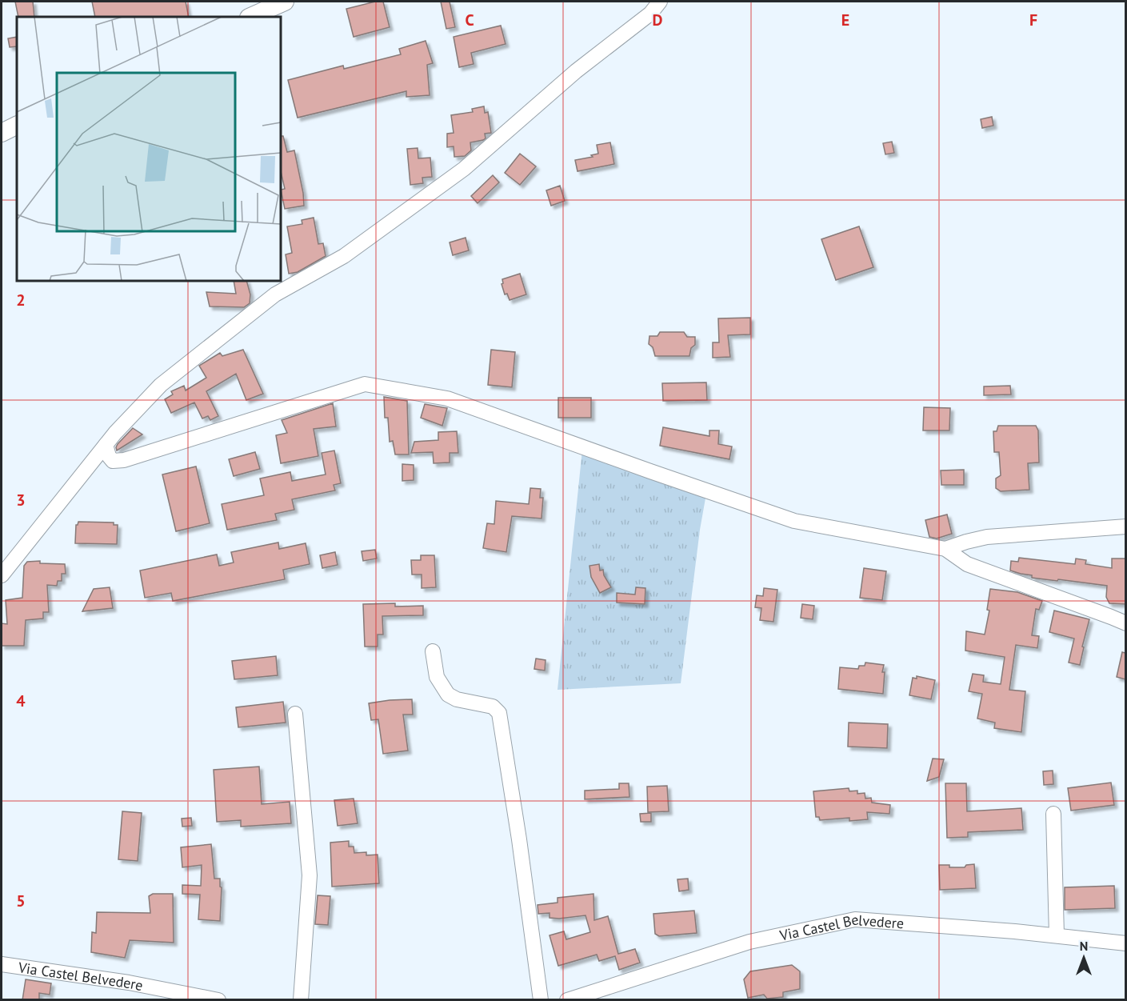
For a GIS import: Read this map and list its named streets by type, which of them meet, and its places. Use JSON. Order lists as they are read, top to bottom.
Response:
{
  "streets": {
    "street": ["Via Castel Belvedere"]
  },
  "north": "top",
  "grid": {
    "columns": [
      "C",
      "D",
      "E",
      "F"
    ],
    "rows": [
      "2",
      "3",
      "4",
      "5"
    ]
  }
}
